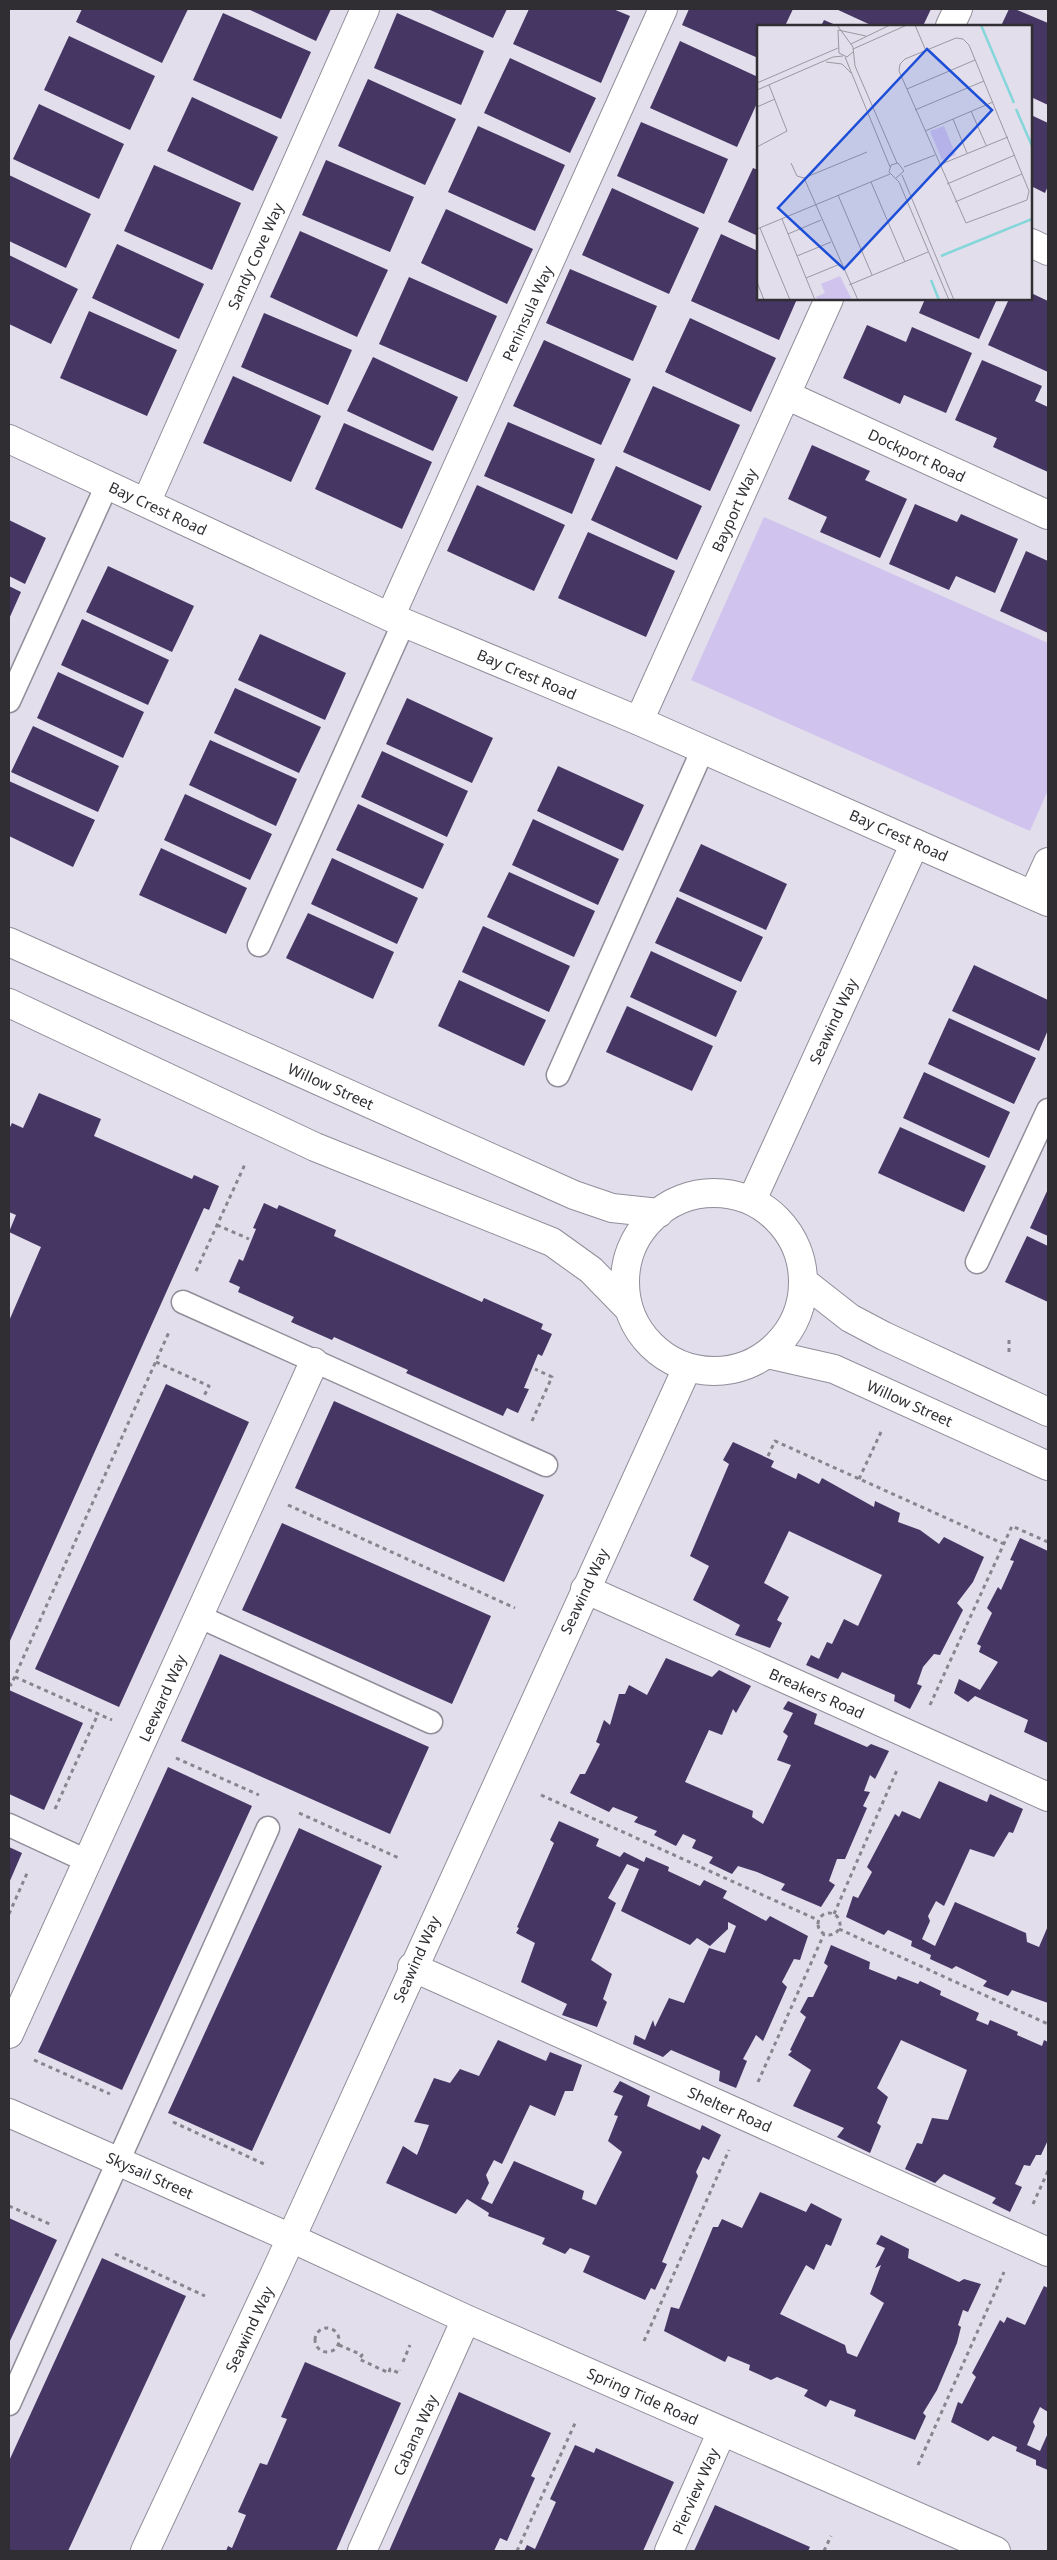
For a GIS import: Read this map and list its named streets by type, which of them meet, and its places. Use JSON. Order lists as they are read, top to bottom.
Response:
{
  "streets": {
    "street": [
      "Sandy Cove Way",
      "Peninsula Way",
      "Dockport Road",
      "Bay Crest Road",
      "Bayport Way",
      "Seawind Way",
      "Willow Street",
      "Breakers Road",
      "Leeward Way",
      "Shelter Road",
      "Skysail Street",
      "Spring Tide Road",
      "Cabana Way",
      "Pierview Way"
    ]
  },
  "crossings": [
    ["Sandy Cove Way", "Bay Crest Road"],
    ["Peninsula Way", "Bay Crest Road"],
    ["Dockport Road", "Bayport Way"],
    ["Bay Crest Road", "Bayport Way"],
    ["Bay Crest Road", "Seawind Way"],
    ["Seawind Way", "Willow Street"],
    ["Seawind Way", "Breakers Road"],
    ["Seawind Way", "Shelter Road"],
    ["Seawind Way", "Skysail Street"],
    ["Seawind Way", "Spring Tide Road"],
    ["Skysail Street", "Spring Tide Road"],
    ["Spring Tide Road", "Cabana Way"],
    ["Spring Tide Road", "Pierview Way"]
  ]
}
